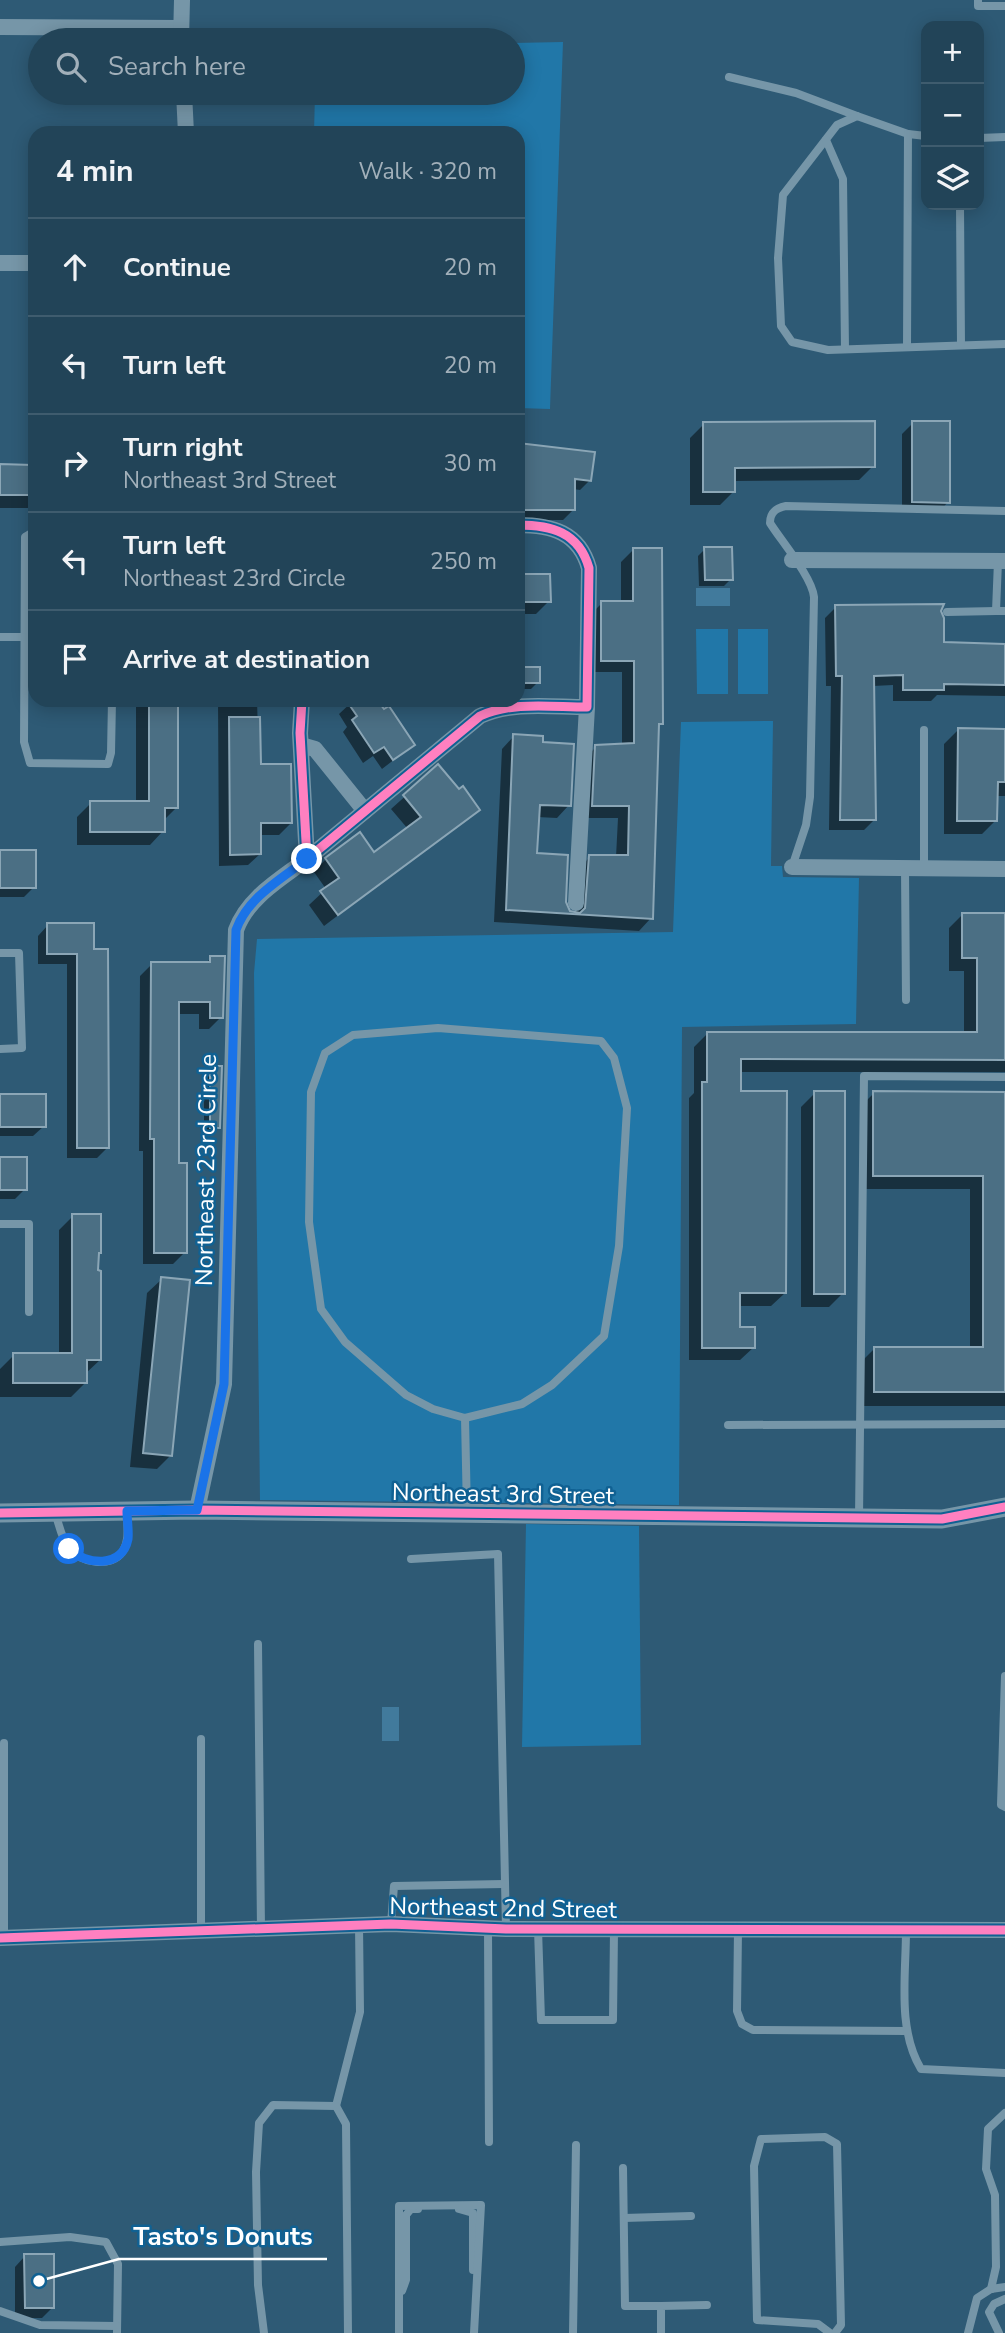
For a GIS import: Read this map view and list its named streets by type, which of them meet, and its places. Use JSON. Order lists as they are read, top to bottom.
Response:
{
  "streets": {
    "street": ["Northeast 23rd Circle", "Northeast 3rd Street", "Northeast 2nd Street"]
  },
  "crossings": [
    ["Northeast 23rd Circle", "Northeast 3rd Street"]
  ],
  "places": ["Tasto's Donuts"],
  "page": {
    "map_buttons": ["+", "−"],
    "search": "Search here",
    "heading": ["4 min", "Walk · 320 m"],
    "list": [
      ["Continue", "20 m"],
      ["Turn left", "20 m"],
      ["Turn right", "Northeast 3rd Street", "30 m"],
      ["Turn left", "Northeast 23rd Circle", "250 m"],
      "Arrive at destination"
    ]
  }
}
